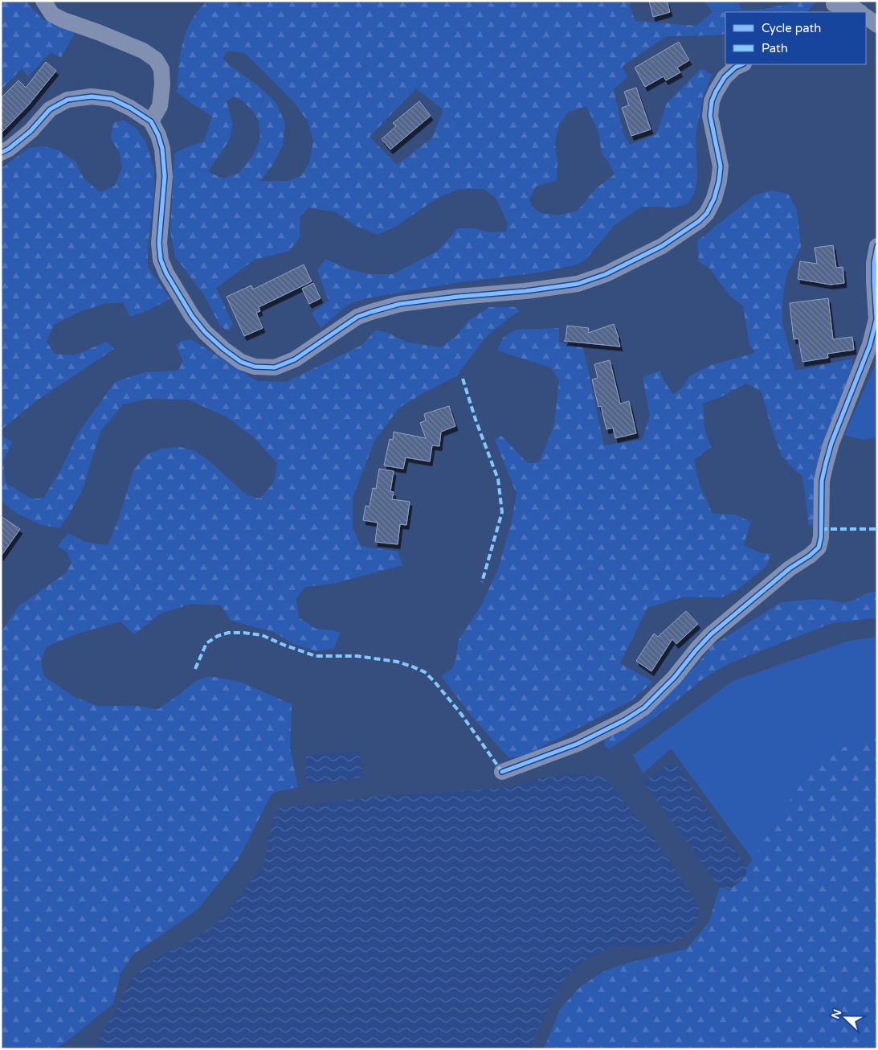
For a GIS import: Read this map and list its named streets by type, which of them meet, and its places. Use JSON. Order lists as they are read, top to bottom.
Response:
{
  "legend": ["Cycle path", "Path"],
  "north": "left"
}
